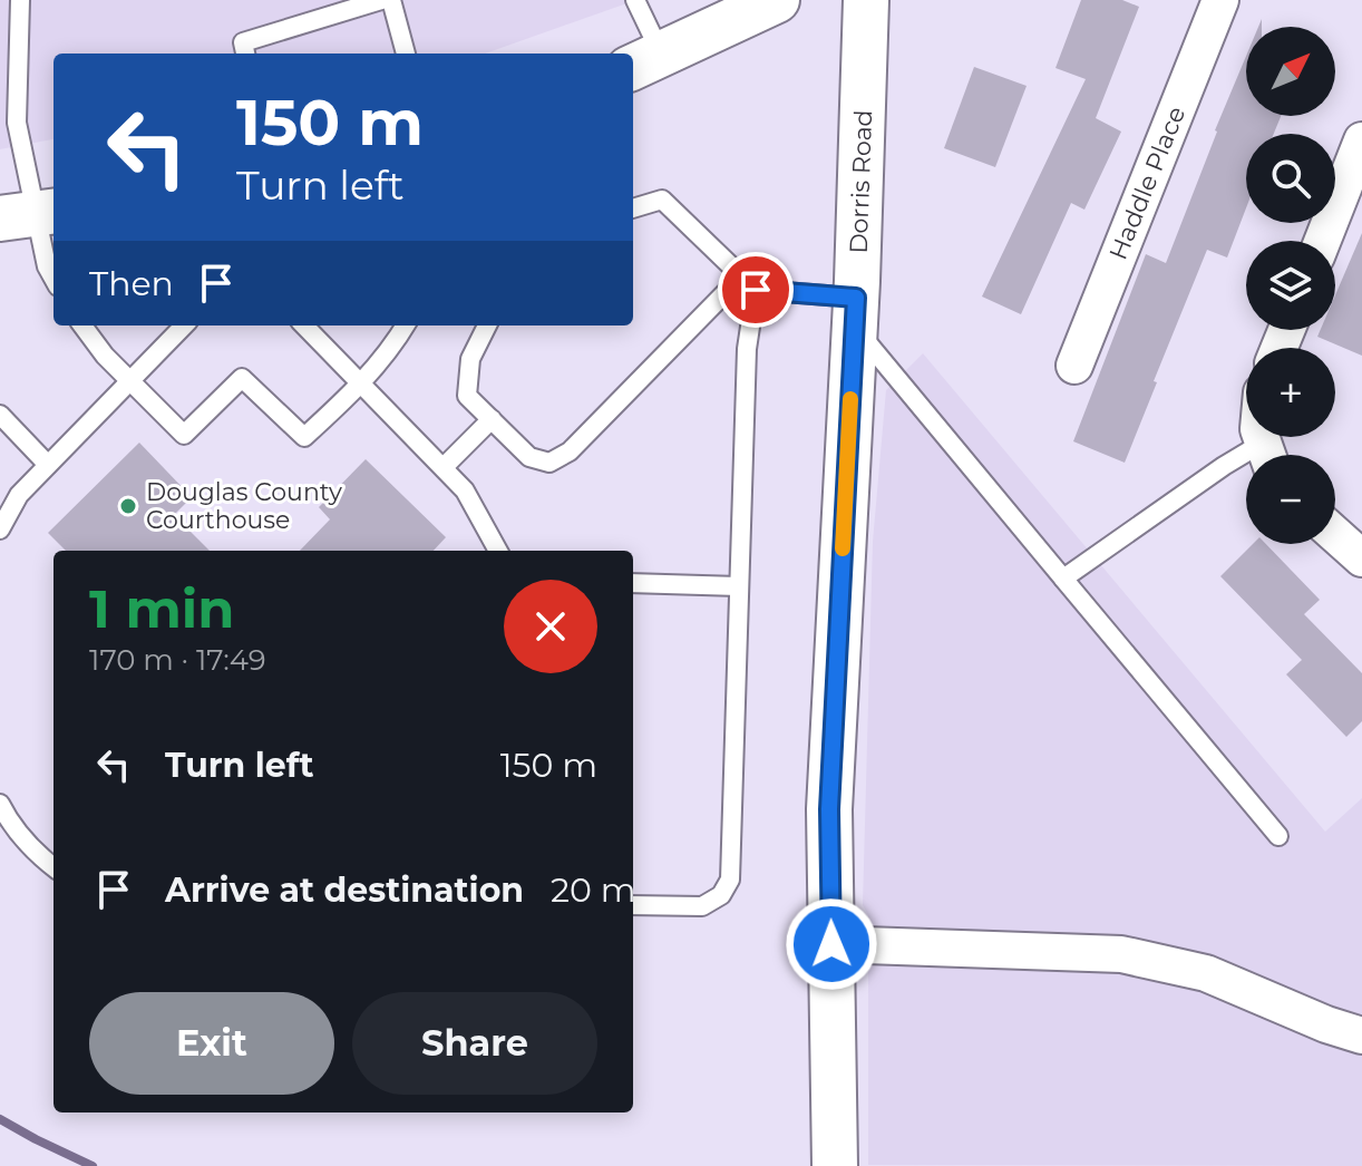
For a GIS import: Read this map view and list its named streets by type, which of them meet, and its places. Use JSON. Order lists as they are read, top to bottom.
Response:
{
  "streets": {
    "street": ["Dorris Road", "Haddle Place"]
  },
  "places": ["Douglas County Courthouse"],
  "north": "top right",
  "page": {
    "map_buttons": ["+", "−"],
    "turn": ["150 m", "Turn left"],
    "then": "Then",
    "heading": ["1 min", "170 m · 17:49"],
    "list": [
      {
        "name": "Turn left",
        "value": "150 m"
      },
      {
        "name": "Arrive at destination",
        "value": "20 m"
      }
    ],
    "buttons": ["Exit", "Share"]
  }
}
